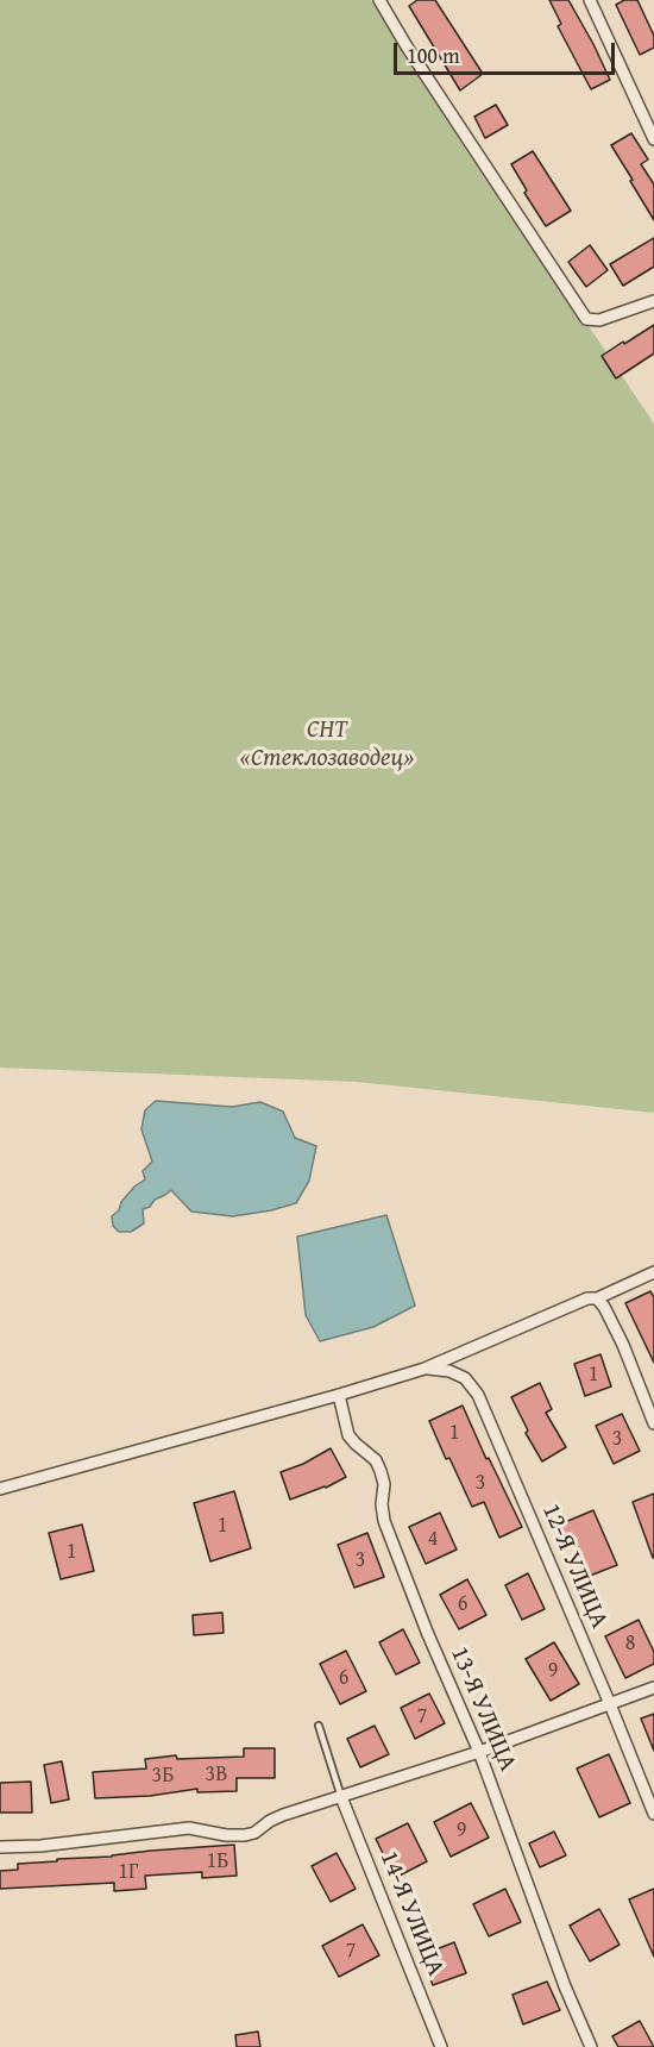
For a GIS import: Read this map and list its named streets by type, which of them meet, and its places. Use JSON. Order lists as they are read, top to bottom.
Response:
{
  "streets": {
    "street": ["12-Я УЛИЦА", "13-Я УЛИЦА", "14-Я УЛИЦА"]
  },
  "parks": ["СНТ «Стеклозаводец»"],
  "house_numbers": [
    "1",
    "1",
    "3",
    "3",
    "1",
    "4",
    "1",
    "3",
    "6",
    "8",
    "9",
    "6",
    "7",
    "3В",
    "3Б",
    "9",
    "1Б",
    "1Г",
    "7"
  ],
  "scale_bar": "100 m"
}
